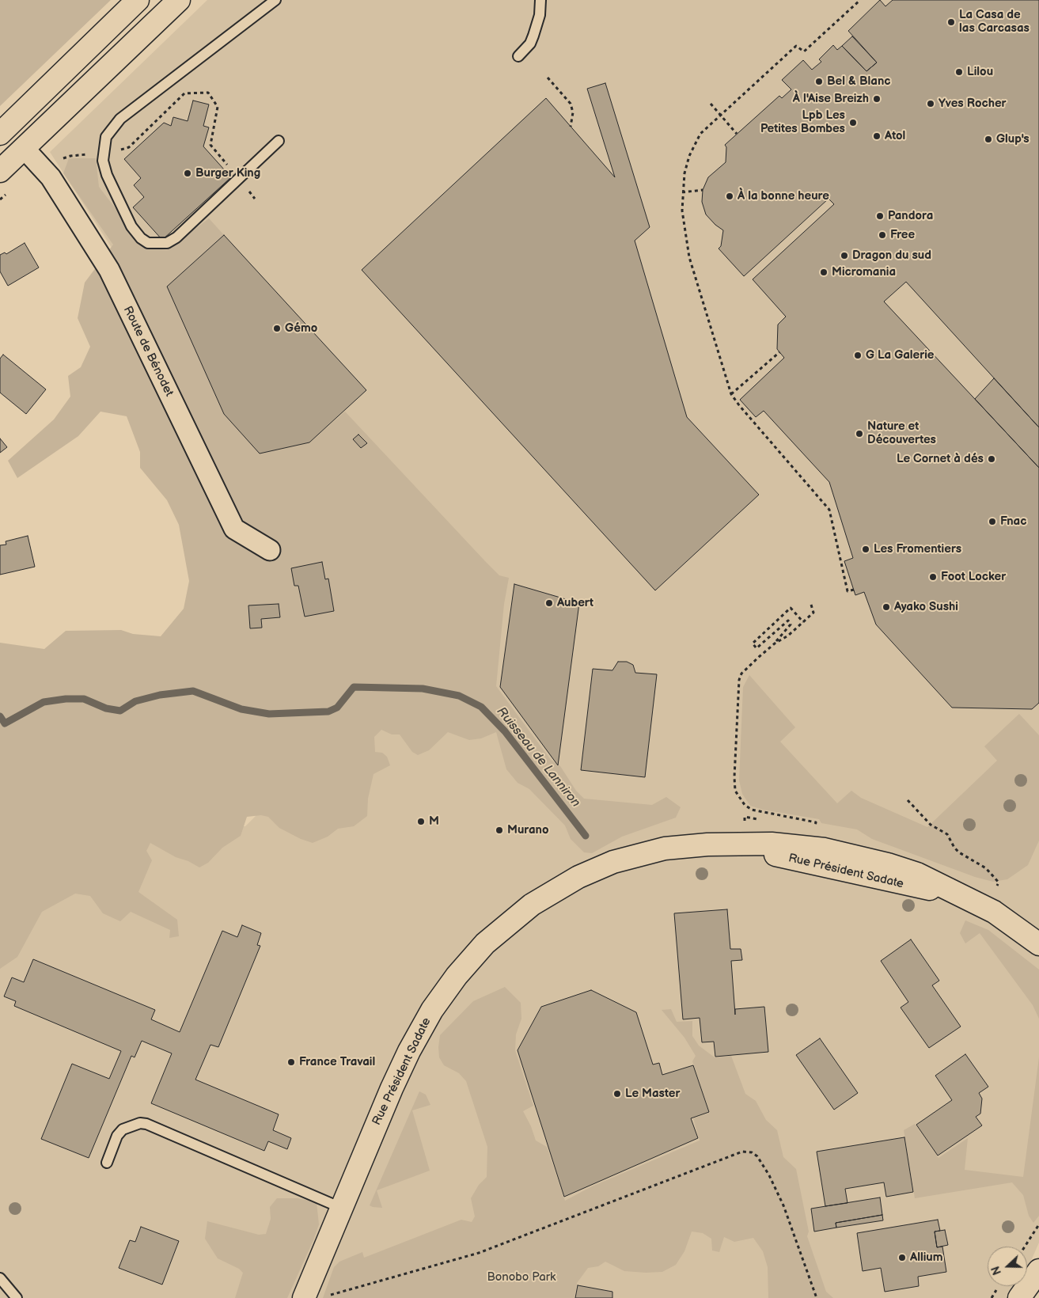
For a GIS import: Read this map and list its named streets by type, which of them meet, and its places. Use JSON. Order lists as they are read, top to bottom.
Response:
{
  "streets": {
    "street": ["Route de Bénodet", "Rue Président Sadate"]
  },
  "water": ["Ruisseau de Lanniron"],
  "parks": ["Bonobo Park"],
  "places": [
    "La Casa de las Carcasas",
    "Lilou",
    "Bel & Blanc",
    "À l'Aise Breizh",
    "Yves Rocher",
    "Lpb Les Petites Bombes",
    "Atol",
    "Glup's",
    "Burger King",
    "À la bonne heure",
    "Pandora",
    "Free",
    "Dragon du sud",
    "Micromania",
    "Gémo",
    "G La Galerie",
    "Nature et Découvertes",
    "Le Cornet à dés",
    "Fnac",
    "Les Fromentiers",
    "Foot Locker",
    "Aubert",
    "Ayako Sushi",
    "M",
    "Murano",
    "France Travail",
    "Le Master",
    "Allium"
  ],
  "north": "left"
}
